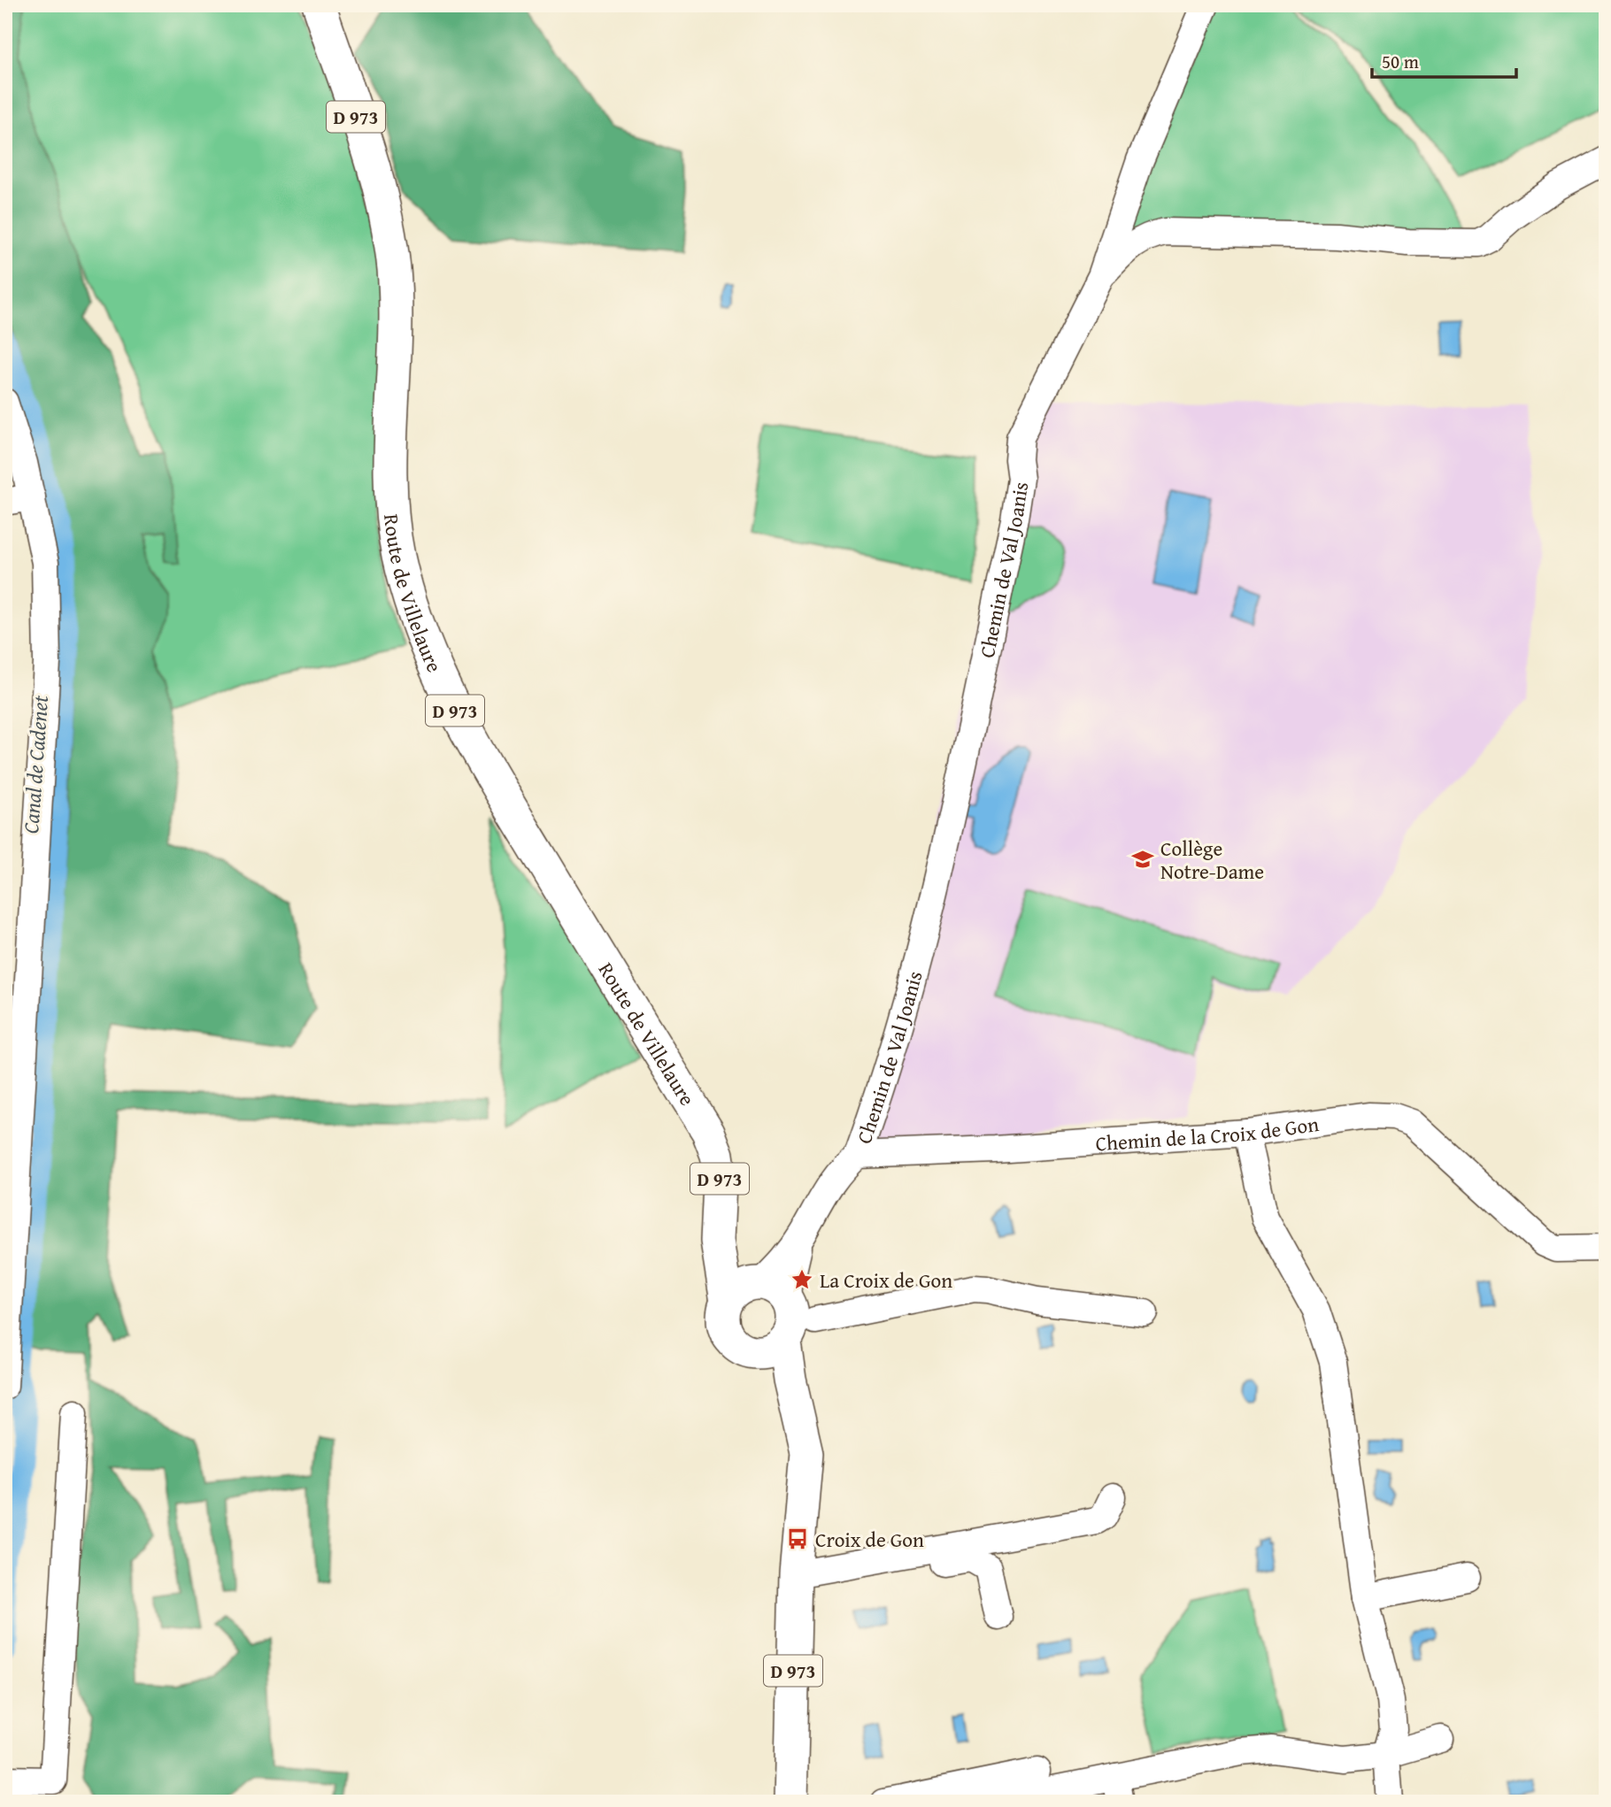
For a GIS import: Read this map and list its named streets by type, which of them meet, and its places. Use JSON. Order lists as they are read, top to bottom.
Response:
{
  "streets": {
    "main road": ["D 973", "Route de Villelaure"],
    "street": ["Chemin de Val Joanis", "Chemin de la Croix de Gon"]
  },
  "crossings": [
    ["D 973", "Route de Villelaure"],
    ["Chemin de Val Joanis", "Chemin de la Croix de Gon"]
  ],
  "water": ["Canal de Cadenet"],
  "places": {
    "school or university": ["Collège Notre-Dame"],
    "place": ["La Croix de Gon"],
    "bus stop": ["Croix de Gon"]
  },
  "scale_bar": "50 m"
}
